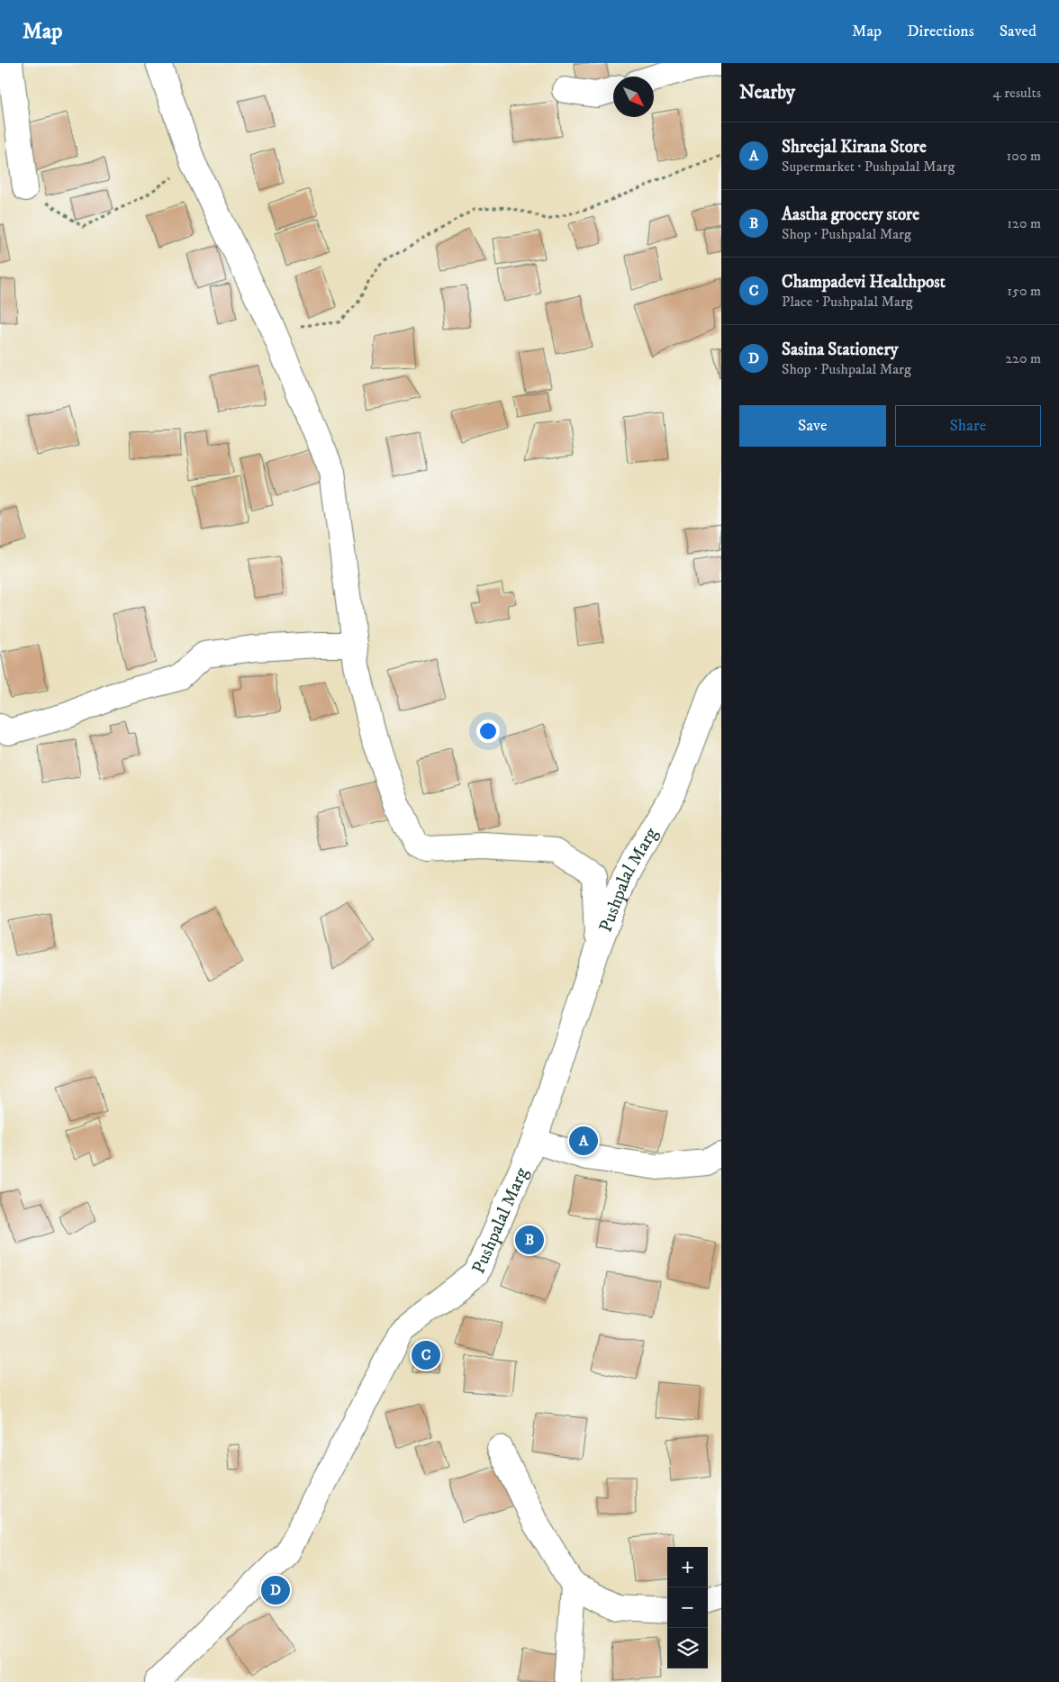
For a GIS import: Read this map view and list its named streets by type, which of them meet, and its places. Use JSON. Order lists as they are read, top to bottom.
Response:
{
  "streets": {
    "street": ["Pushpalal Marg"]
  },
  "north": "bottom right",
  "page": {
    "header": "Map",
    "nav": ["Map", "Directions", "Saved"],
    "heading": ["Nearby", "4 results"],
    "list": [
      {
        "mark": "A",
        "name": "Shreejal Kirana Store",
        "note": "Supermarket · Pushpalal Marg",
        "value": "100 m"
      },
      {
        "mark": "B",
        "name": "Aastha grocery store",
        "note": "Shop · Pushpalal Marg",
        "value": "120 m"
      },
      {
        "mark": "C",
        "name": "Champadevi Healthpost",
        "note": "Place · Pushpalal Marg",
        "value": "150 m"
      },
      {
        "mark": "D",
        "name": "Sasina Stationery",
        "note": "Shop · Pushpalal Marg",
        "value": "220 m"
      }
    ],
    "buttons": ["Save", "Share"],
    "pins": [
      "A",
      "B",
      "C",
      "D"
    ],
    "map_buttons": ["+", "−"]
  }
}
